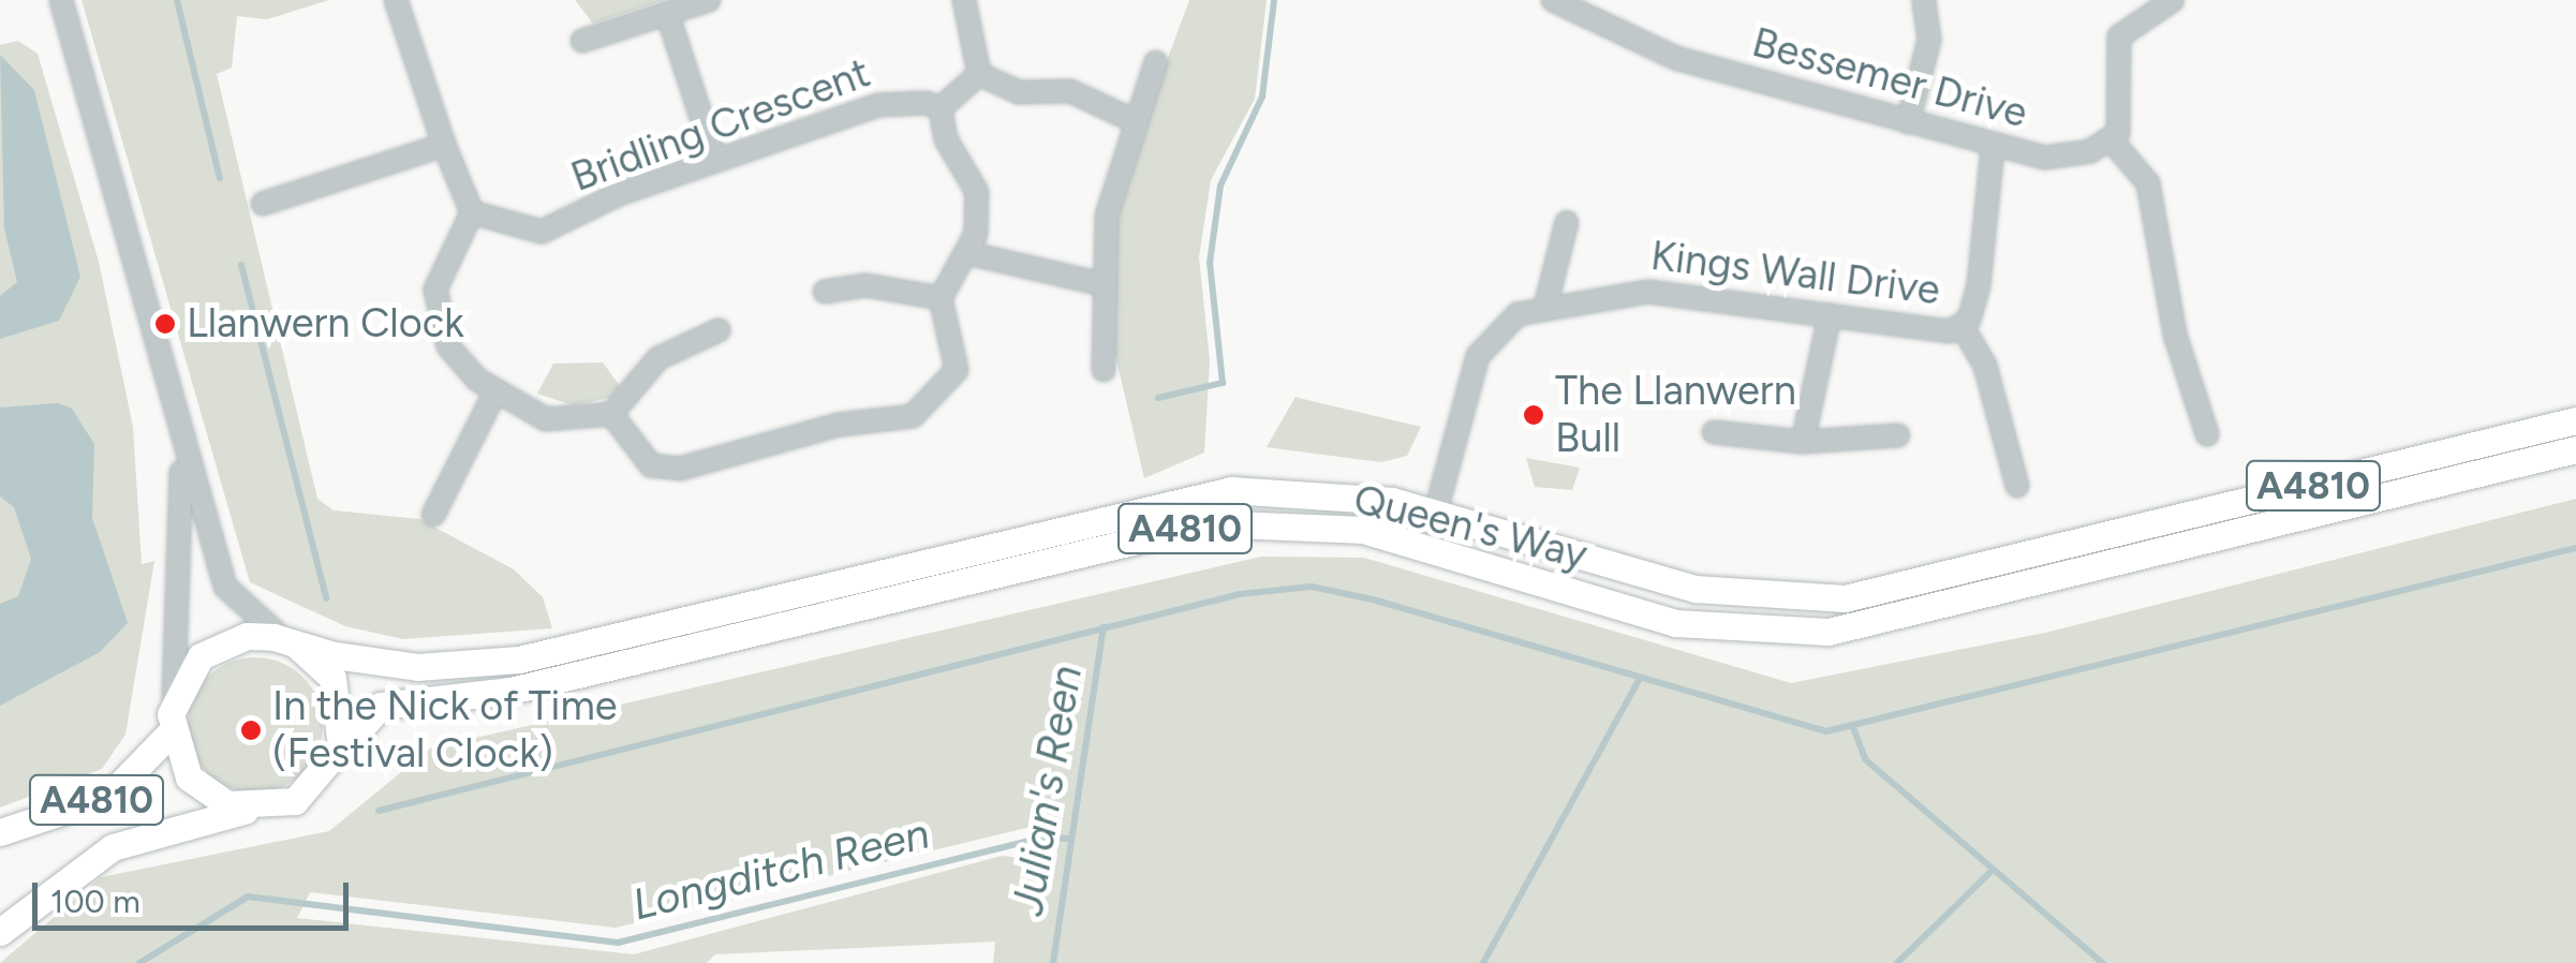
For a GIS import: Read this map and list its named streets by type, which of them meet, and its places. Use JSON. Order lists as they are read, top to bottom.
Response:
{
  "streets": {
    "main road": ["A4810", "Queen's Way"],
    "street": ["Bessemer Drive", "Bridling Crescent", "Kings Wall Drive"]
  },
  "crossings": [
    ["Bessemer Drive", "Kings Wall Drive"],
    ["Kings Wall Drive", "Queen's Way"],
    ["A4810", "Queen's Way"]
  ],
  "water": ["Julian's Reen", "Longditch Reen"],
  "places": ["Llanwern Clock", "The Llanwern Bull", "In the Nick of Time (Festival Clock)"],
  "scale_bar": "100 m"
}
